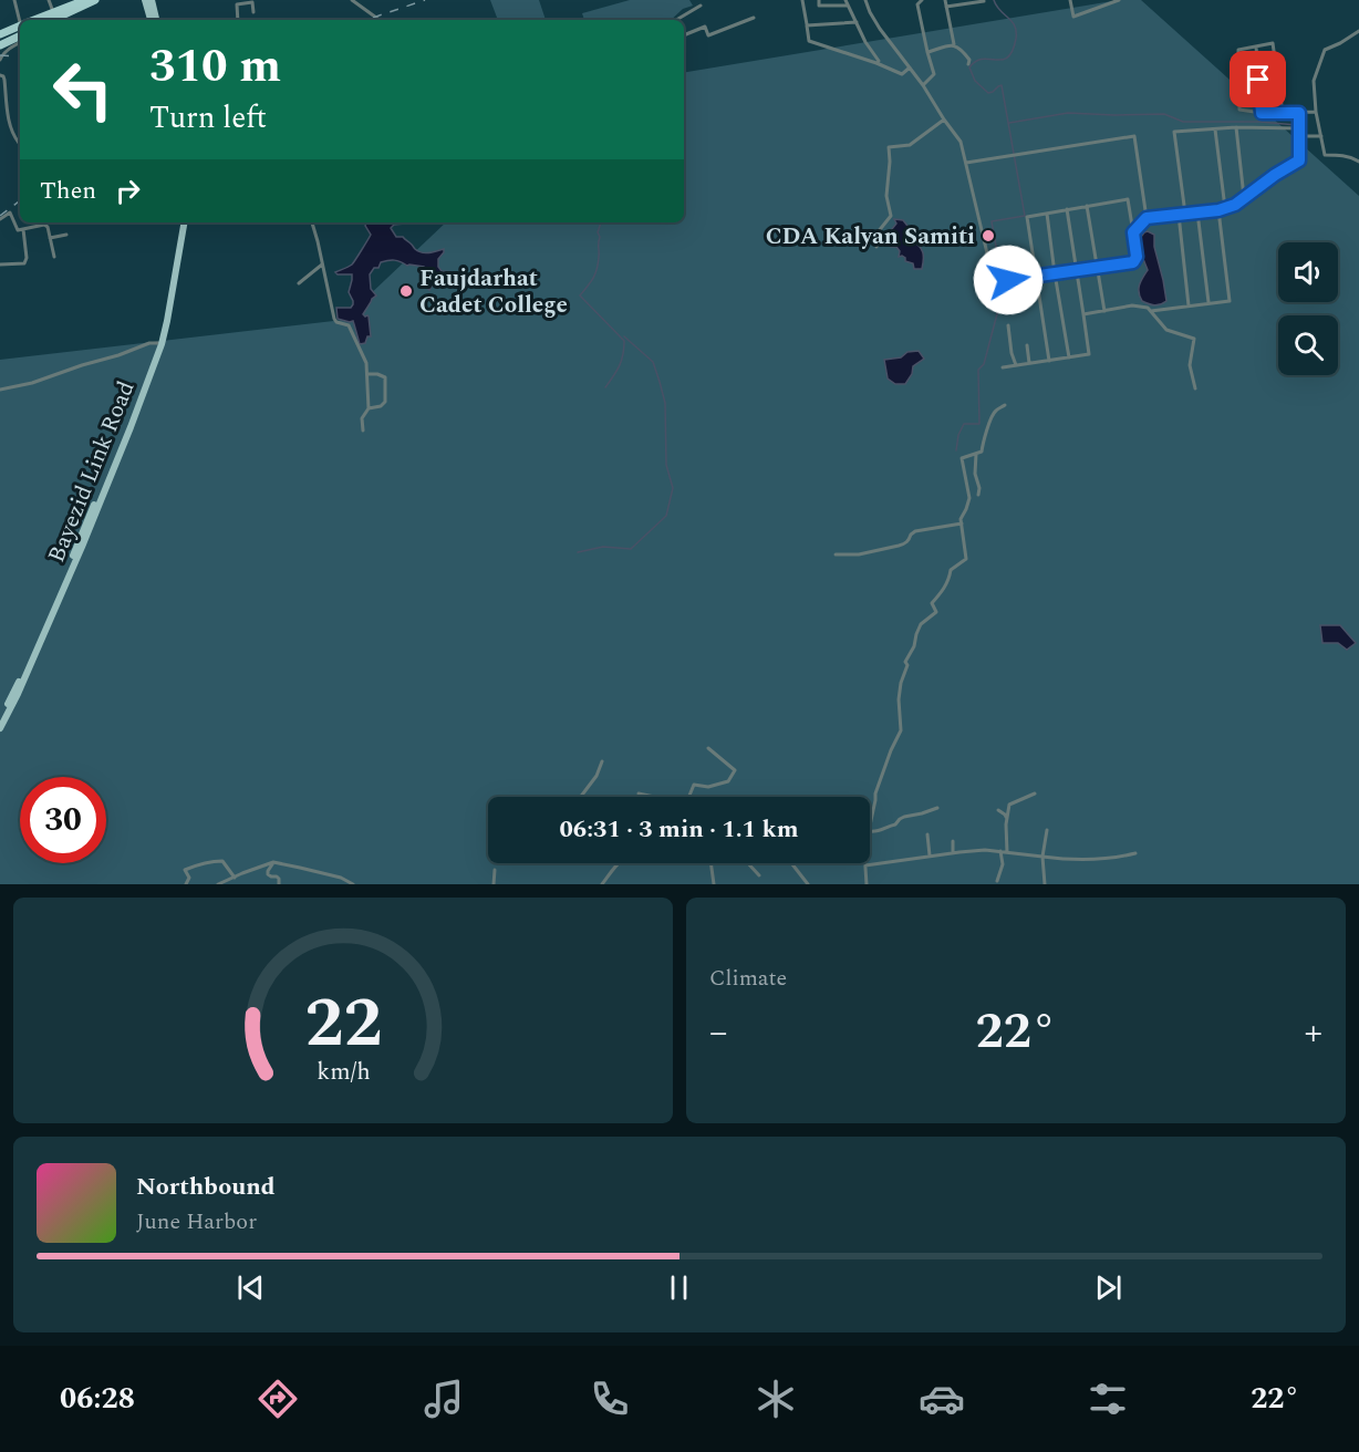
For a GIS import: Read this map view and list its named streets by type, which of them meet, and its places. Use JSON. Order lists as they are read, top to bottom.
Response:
{
  "streets": {
    "main road": ["Bayezid Link Road"]
  },
  "places": ["CDA Kalyan Samiti", "Faujdarhat Cadet College"],
  "page": {
    "turn": ["310 m", "Turn left"],
    "then": "Then",
    "limit": "30",
    "trip": "06:31 · 3 min · 1.1 km",
    "tile": "Climate",
    "heat": ["−", "22°", "+"],
    "song": ["Northbound", "June Harbor"],
    "tabs": ["06:28", "22°"],
    "gauge": ["22", "km/h"]
  }
}
